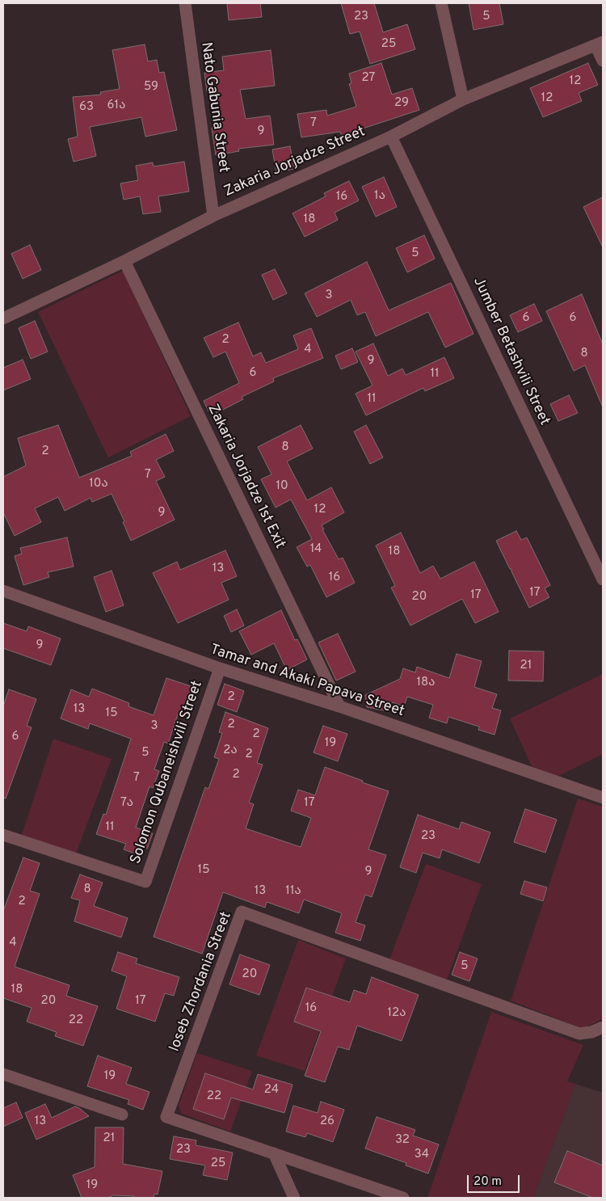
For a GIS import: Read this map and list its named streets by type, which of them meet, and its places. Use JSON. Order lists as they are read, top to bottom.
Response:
{
  "streets": {
    "street": [
      "Nato Gabunia Street",
      "Zakaria Jorjadze Street",
      "Jumber Betashvili Street",
      "Zakaria Jorjadze 1st Exit",
      "Tamar and Akaki Papava Street",
      "Solomon Qubaneishvili Street",
      "Ioseb Zhordania Street"
    ]
  },
  "crossings": [
    ["Nato Gabunia Street", "Zakaria Jorjadze Street"],
    ["Zakaria Jorjadze Street", "Jumber Betashvili Street"],
    ["Zakaria Jorjadze Street", "Zakaria Jorjadze 1st Exit"],
    ["Zakaria Jorjadze 1st Exit", "Tamar and Akaki Papava Street"],
    ["Tamar and Akaki Papava Street", "Solomon Qubaneishvili Street"]
  ],
  "house_numbers": [
    "23",
    "5",
    "25",
    "27",
    "12",
    "59",
    "12",
    "29",
    "61ა",
    "63",
    "7",
    "9",
    "1ა",
    "16",
    "18",
    "5",
    "3",
    "6",
    "6",
    "2",
    "4",
    "8",
    "9",
    "6",
    "11",
    "11",
    "8",
    "2",
    "7",
    "10ა",
    "10",
    "12",
    "9",
    "14",
    "18",
    "13",
    "16",
    "17",
    "17",
    "20",
    "9",
    "21",
    "18ა",
    "2",
    "13",
    "15",
    "2",
    "3",
    "2",
    "6",
    "19",
    "2ა",
    "5",
    "2",
    "2",
    "7",
    "7ა",
    "17",
    "11",
    "23",
    "15",
    "9",
    "8",
    "13",
    "11ა",
    "2",
    "4",
    "5",
    "20",
    "18",
    "20",
    "17",
    "16",
    "12ა",
    "22",
    "19",
    "24",
    "22",
    "13",
    "26",
    "21",
    "32",
    "23",
    "34",
    "25",
    "19"
  ],
  "scale_bar": "20 m"
}
